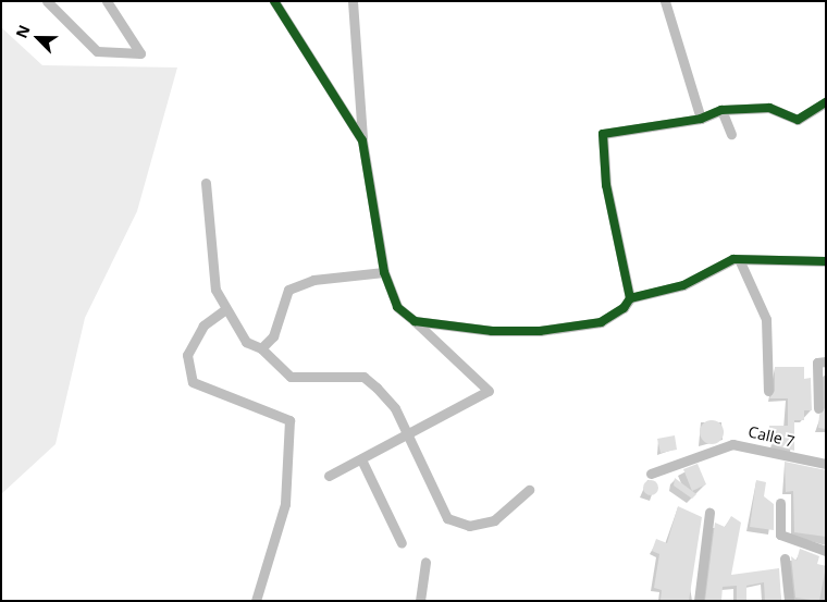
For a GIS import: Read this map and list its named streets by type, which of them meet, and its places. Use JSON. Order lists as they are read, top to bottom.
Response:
{
  "streets": {
    "street": ["Calle 7"]
  },
  "north": "top left"
}
